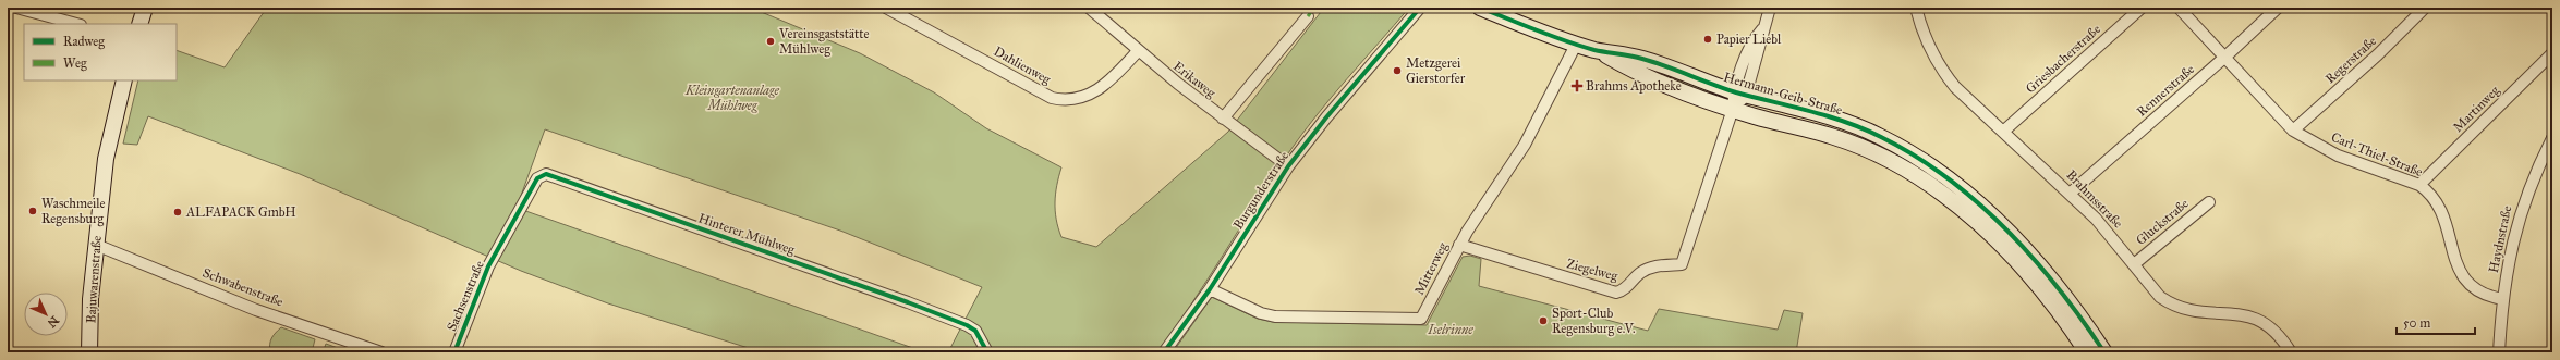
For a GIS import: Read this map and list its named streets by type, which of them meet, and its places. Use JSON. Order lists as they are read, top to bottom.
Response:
{
  "streets": {
    "street": [
      "Griesbacherstraße",
      "Regerstraße",
      "Dahlienweg",
      "Erikaweg",
      "Rennerstraße",
      "Hermann-Geib-Straße",
      "Martinweg",
      "Carl-Thiel-Straße",
      "Burgunderstraße",
      "Brahmsstraße",
      "Gluckstraße",
      "Hinterer Mühlweg",
      "Haydnstraße",
      "Mitterweg",
      "Ziegelweg",
      "Bajuwarenstraße",
      "Schwabenstraße",
      "Sachsenstraße"
    ]
  },
  "crossings": [
    ["Griesbacherstraße", "Brahmsstraße"],
    ["Regerstraße", "Carl-Thiel-Straße"],
    ["Dahlienweg", "Erikaweg"],
    ["Erikaweg", "Burgunderstraße"],
    ["Rennerstraße", "Carl-Thiel-Straße"],
    ["Rennerstraße", "Brahmsstraße"],
    ["Hermann-Geib-Straße", "Mitterweg"],
    ["Hermann-Geib-Straße", "Ziegelweg"],
    ["Martinweg", "Carl-Thiel-Straße"],
    ["Carl-Thiel-Straße", "Haydnstraße"],
    ["Burgunderstraße", "Mitterweg"],
    ["Brahmsstraße", "Gluckstraße"],
    ["Hinterer Mühlweg", "Sachsenstraße"],
    ["Mitterweg", "Ziegelweg"],
    ["Bajuwarenstraße", "Schwabenstraße"]
  ],
  "parks": ["Kleingartenanlage Mühlweg", "Iselrinne"],
  "places": {
    "other": [
      "Papier Liebl",
      "Vereinsgaststätte Mühlweg",
      "Metzgerei Gierstorfer",
      "Waschmeile Regensburg",
      "ALFAPACK GmbH",
      "Sport-Club Regensburg e.V."
    ],
    "health": ["Brahms Apotheke"]
  },
  "legend": ["Radweg", "Weg"],
  "scale_bar": "50 m",
  "north": "bottom right"
}
